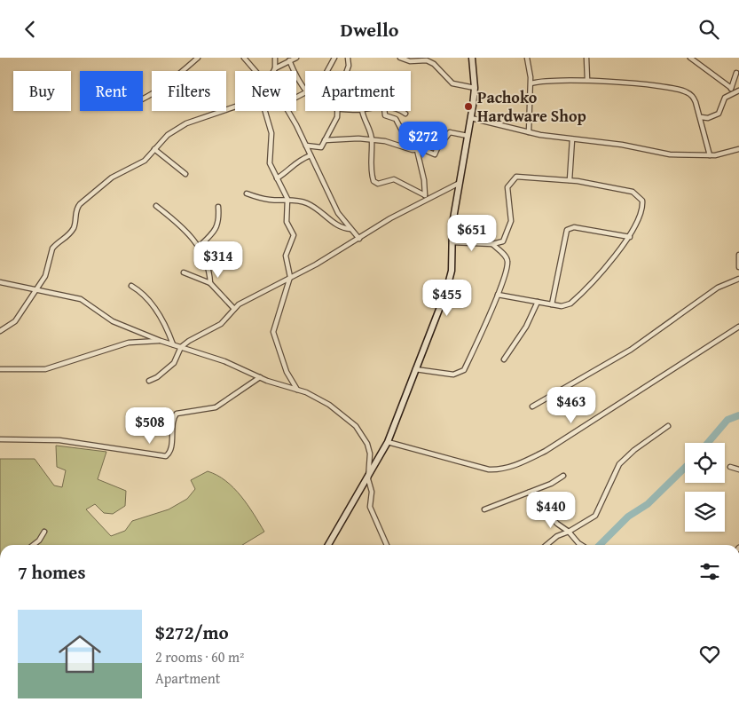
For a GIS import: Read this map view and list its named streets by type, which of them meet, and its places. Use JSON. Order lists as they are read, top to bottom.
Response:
{
  "places": ["Pachoko Hardware Shop"],
  "page": {
    "header": "Dwello",
    "chip": [
      "Buy",
      "Rent",
      "Filters",
      "New",
      "Apartment"
    ],
    "price": [
      "$272",
      "$651",
      "$314",
      "$455",
      "$463",
      "$508",
      "$440"
    ],
    "heading": "7 homes",
    "list": [
      {
        "name": "$272/mo",
        "note": "2 rooms · 60 m² · Apartment"
      }
    ]
  }
}
